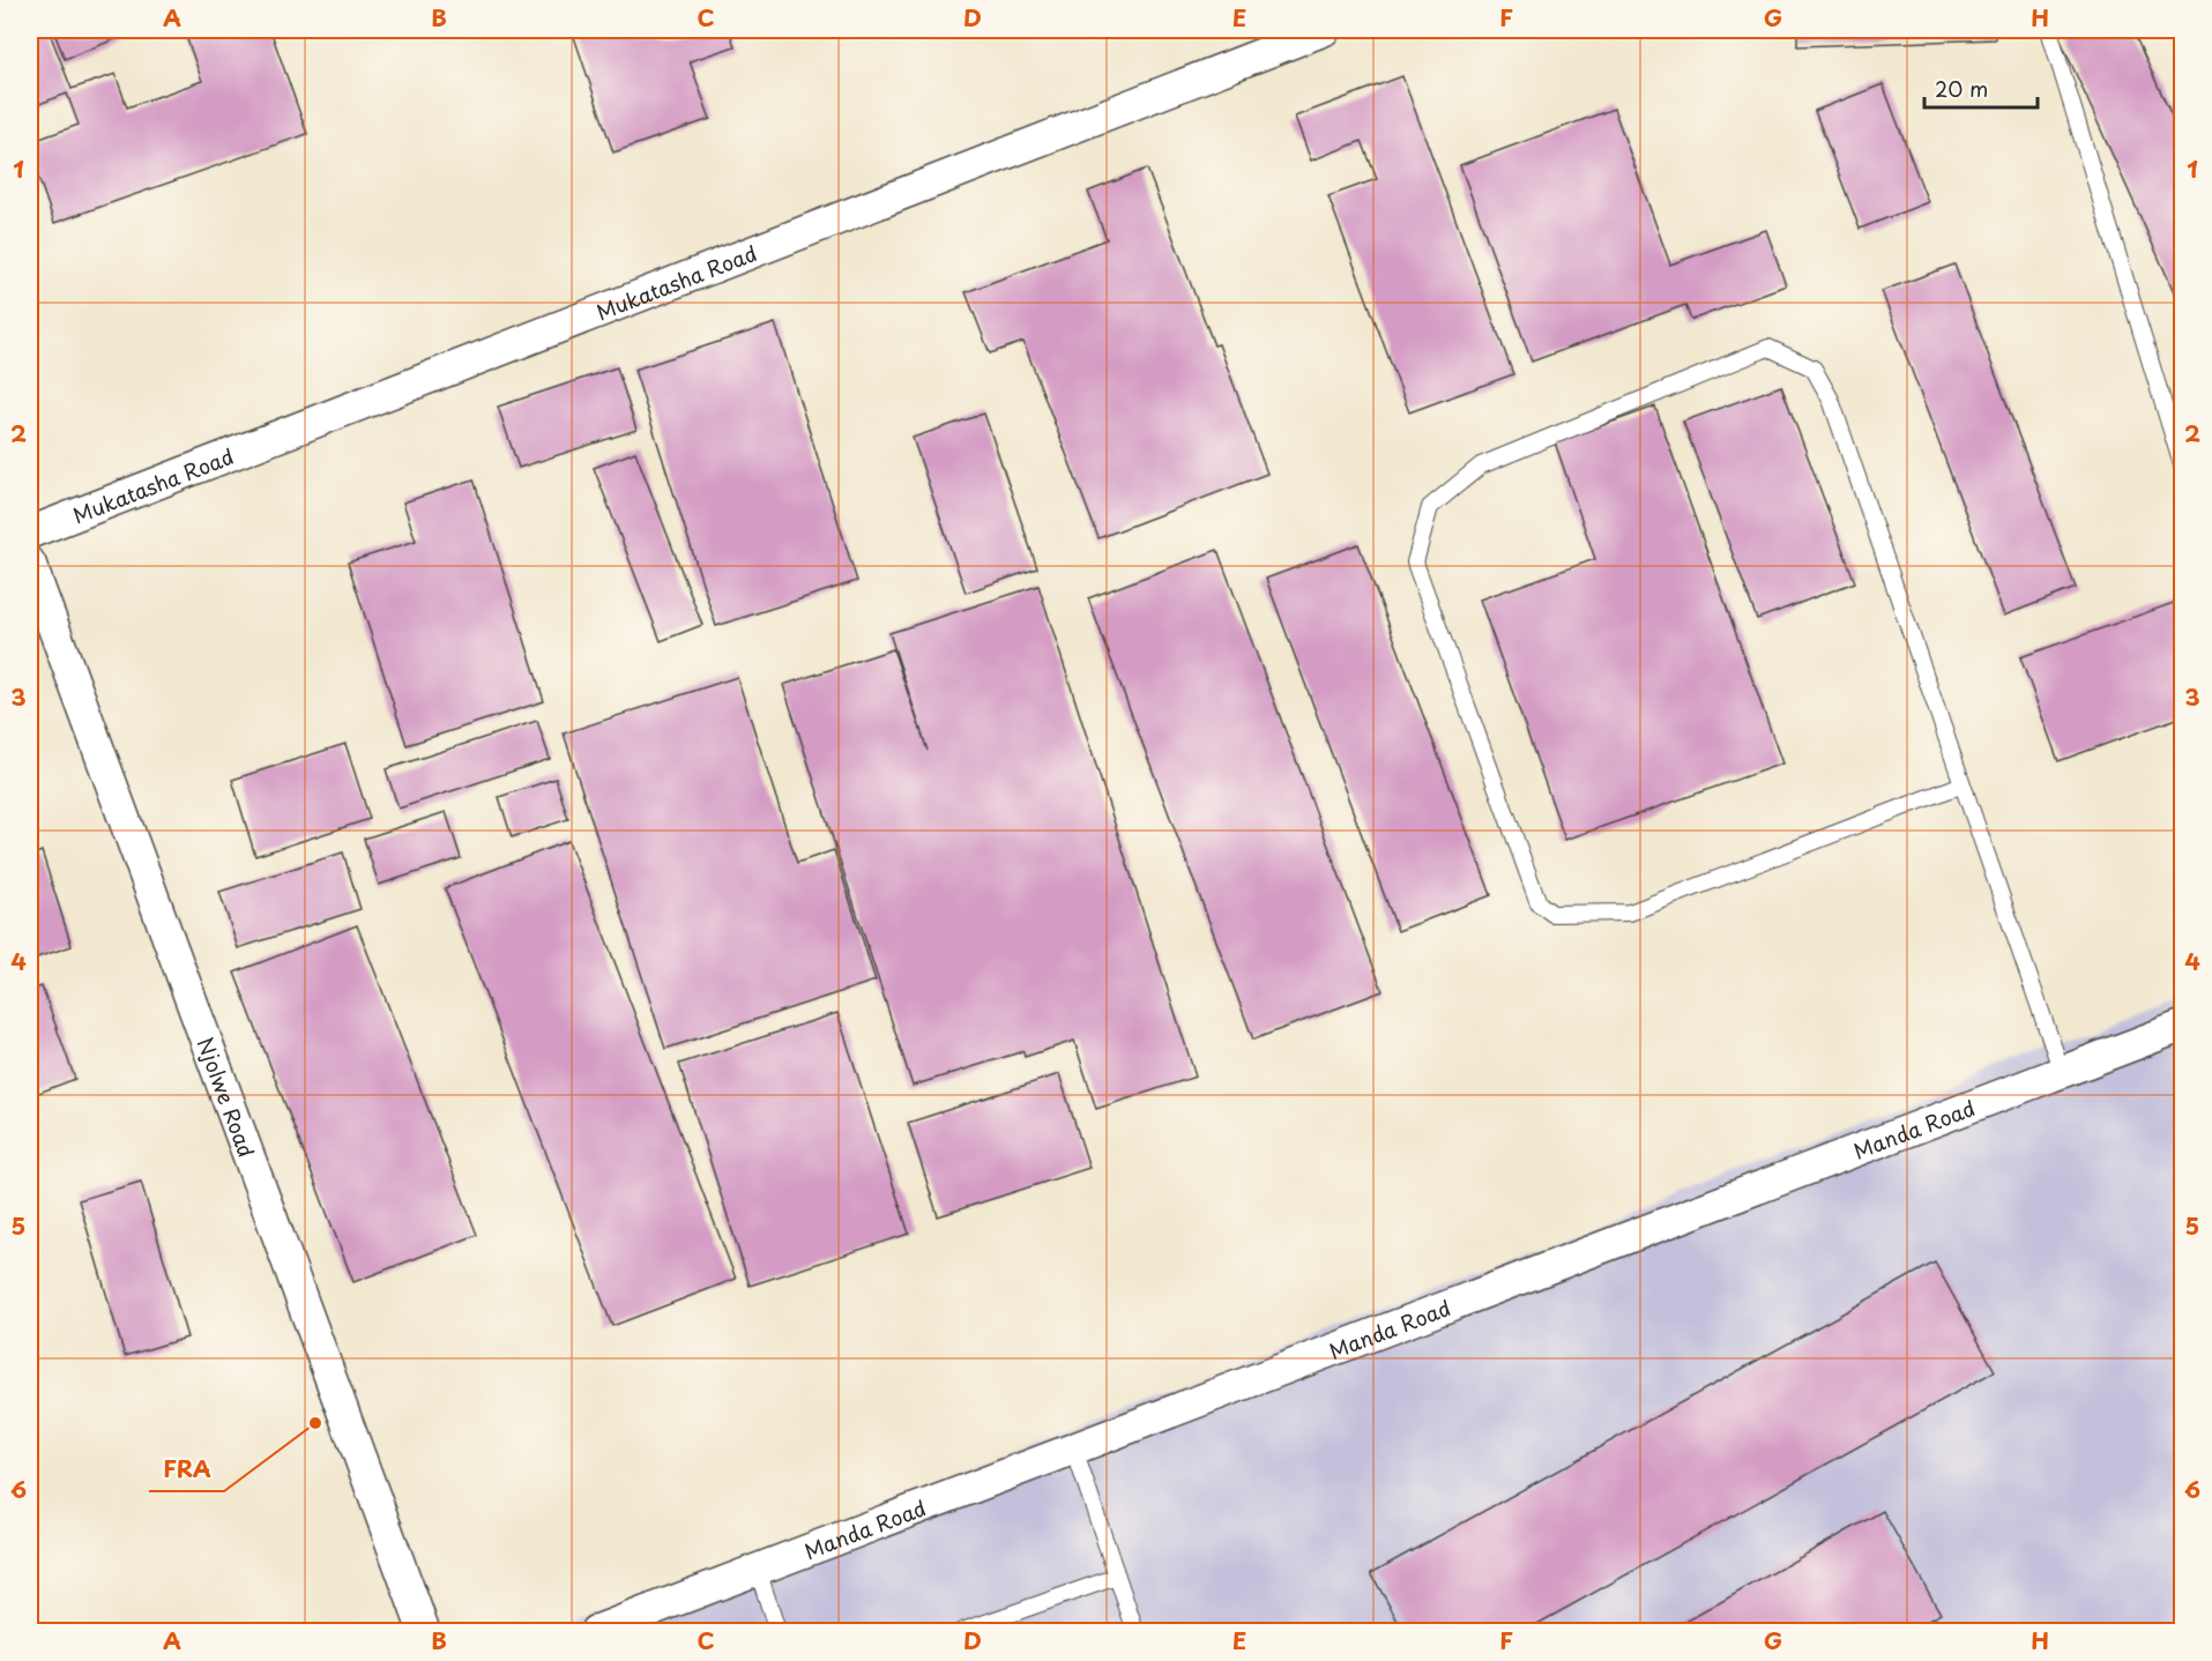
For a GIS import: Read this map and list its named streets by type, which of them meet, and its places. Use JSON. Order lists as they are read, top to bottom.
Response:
{
  "streets": {
    "street": ["Mukatasha Road", "Njolwe Road", "Manda Road"]
  },
  "places": ["FRA"],
  "scale_bar": "20 m",
  "grid": {
    "columns": [
      "A",
      "B",
      "C",
      "D",
      "E",
      "F",
      "G",
      "H"
    ],
    "rows": [
      "1",
      "2",
      "3",
      "4",
      "5",
      "6"
    ]
  }
}
